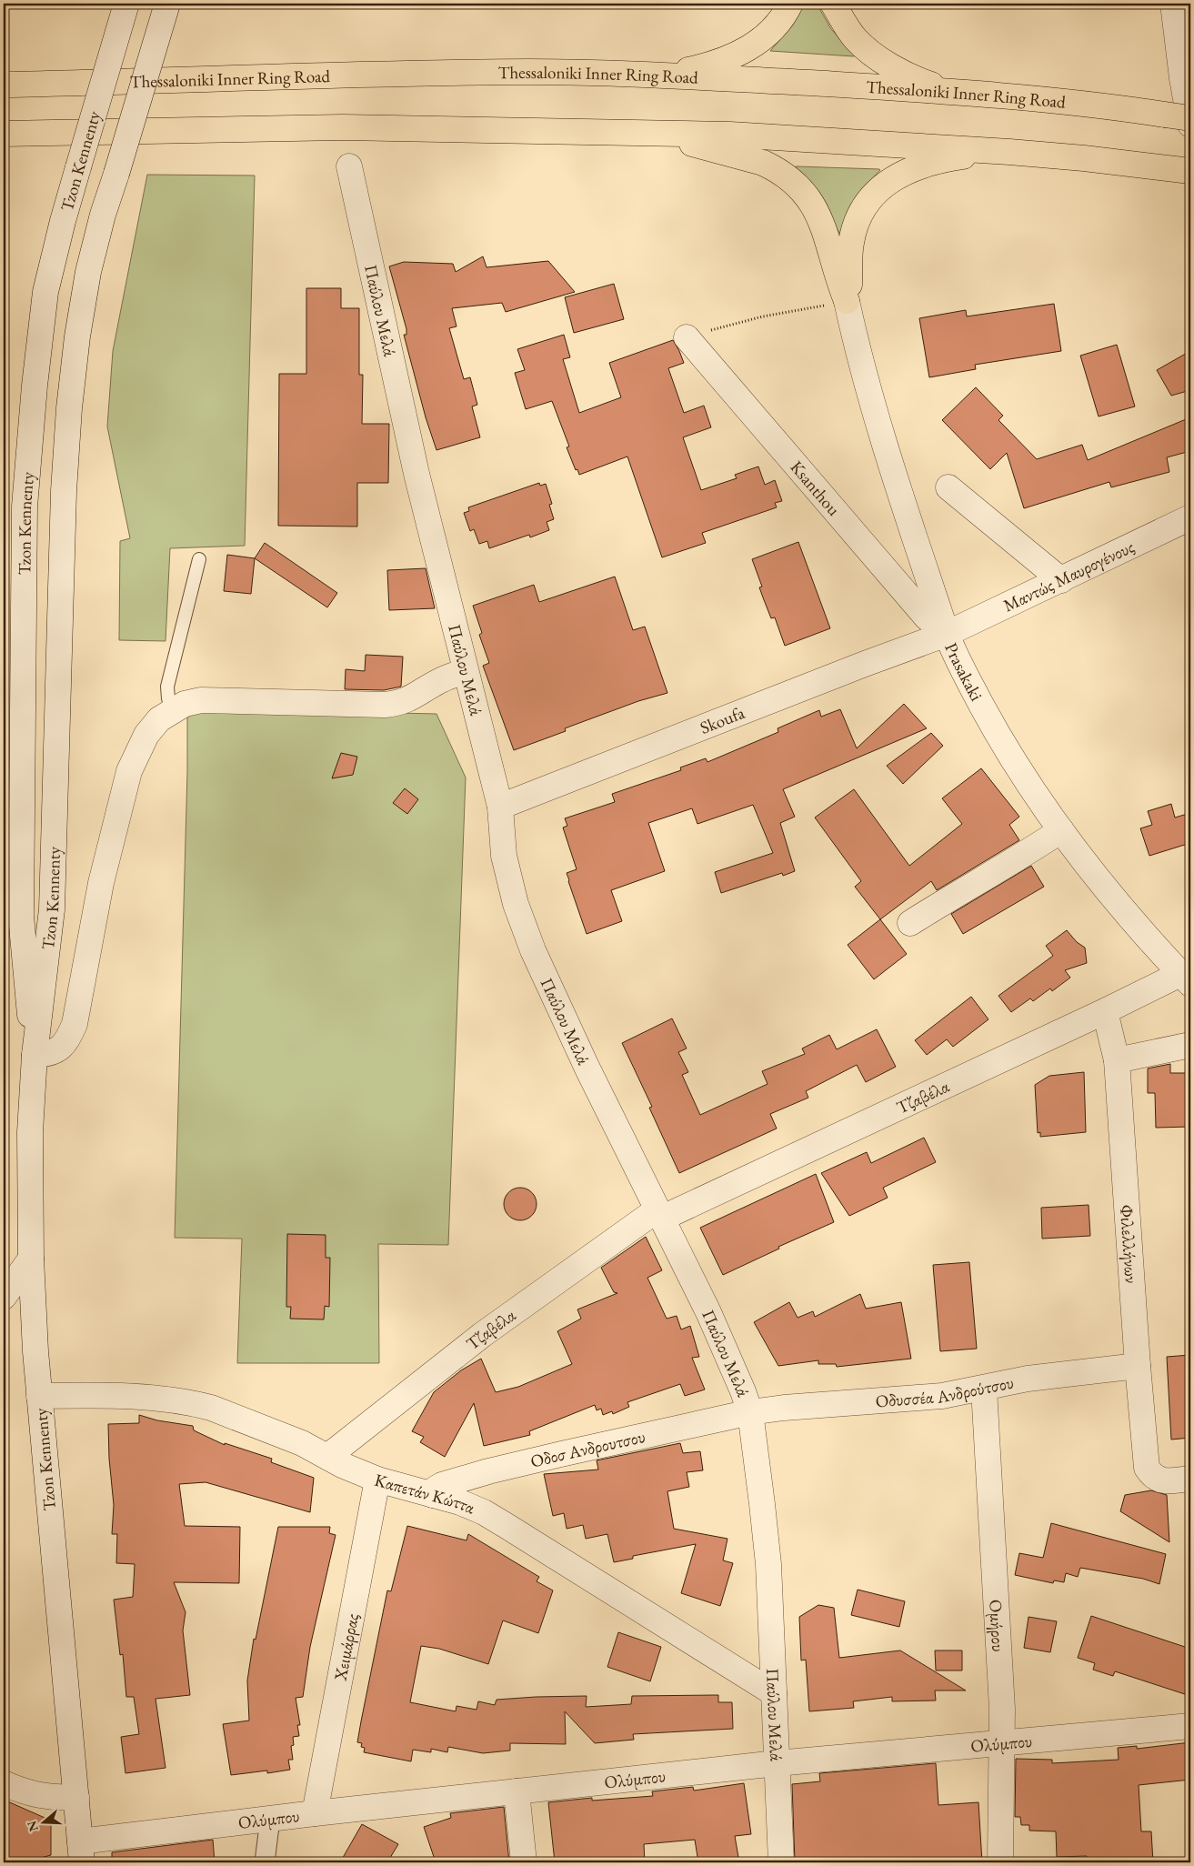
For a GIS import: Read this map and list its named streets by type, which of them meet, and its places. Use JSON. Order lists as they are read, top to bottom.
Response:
{
  "streets": {
    "highway": ["Thessaloniki Inner Ring Road"],
    "street": [
      "Tzon Kennenty",
      "Παύλου Μελά",
      "Ksanthou",
      "Μαντώς Μαυρογένους",
      "Prasakaki",
      "Skoufa",
      "Τζαβέλα",
      "Φιλελλήνων",
      "Οδυσσέα Ανδρούτσου",
      "Οδοσ Ανδρουτσου",
      "Καπετάν Κώττα",
      "Ομήρου",
      "Χειμάρρας",
      "Ολύμπου"
    ]
  },
  "crossings": [
    ["Tzon Kennenty", "Καπετάν Κώττα"],
    ["Tzon Kennenty", "Ολύμπου"],
    ["Παύλου Μελά", "Skoufa"],
    ["Παύλου Μελά", "Τζαβέλα"],
    ["Παύλου Μελά", "Οδυσσέα Ανδρούτσου"],
    ["Παύλου Μελά", "Οδοσ Ανδρουτσου"],
    ["Παύλου Μελά", "Καπετάν Κώττα"],
    ["Παύλου Μελά", "Ολύμπου"],
    ["Ksanthou", "Μαντώς Μαυρογένους"],
    ["Ksanthou", "Prasakaki"],
    ["Ksanthou", "Skoufa"],
    ["Μαντώς Μαυρογένους", "Prasakaki"],
    ["Μαντώς Μαυρογένους", "Skoufa"],
    ["Prasakaki", "Skoufa"],
    ["Prasakaki", "Τζαβέλα"],
    ["Τζαβέλα", "Φιλελλήνων"],
    ["Τζαβέλα", "Καπετάν Κώττα"],
    ["Φιλελλήνων", "Οδυσσέα Ανδρούτσου"],
    ["Οδυσσέα Ανδρούτσου", "Οδοσ Ανδρουτσου"],
    ["Οδυσσέα Ανδρούτσου", "Ομήρου"],
    ["Οδοσ Ανδρουτσου", "Καπετάν Κώττα"],
    ["Καπετάν Κώττα", "Χειμάρρας"],
    ["Ομήρου", "Ολύμπου"],
    ["Χειμάρρας", "Ολύμπου"]
  ],
  "north": "left"
}
